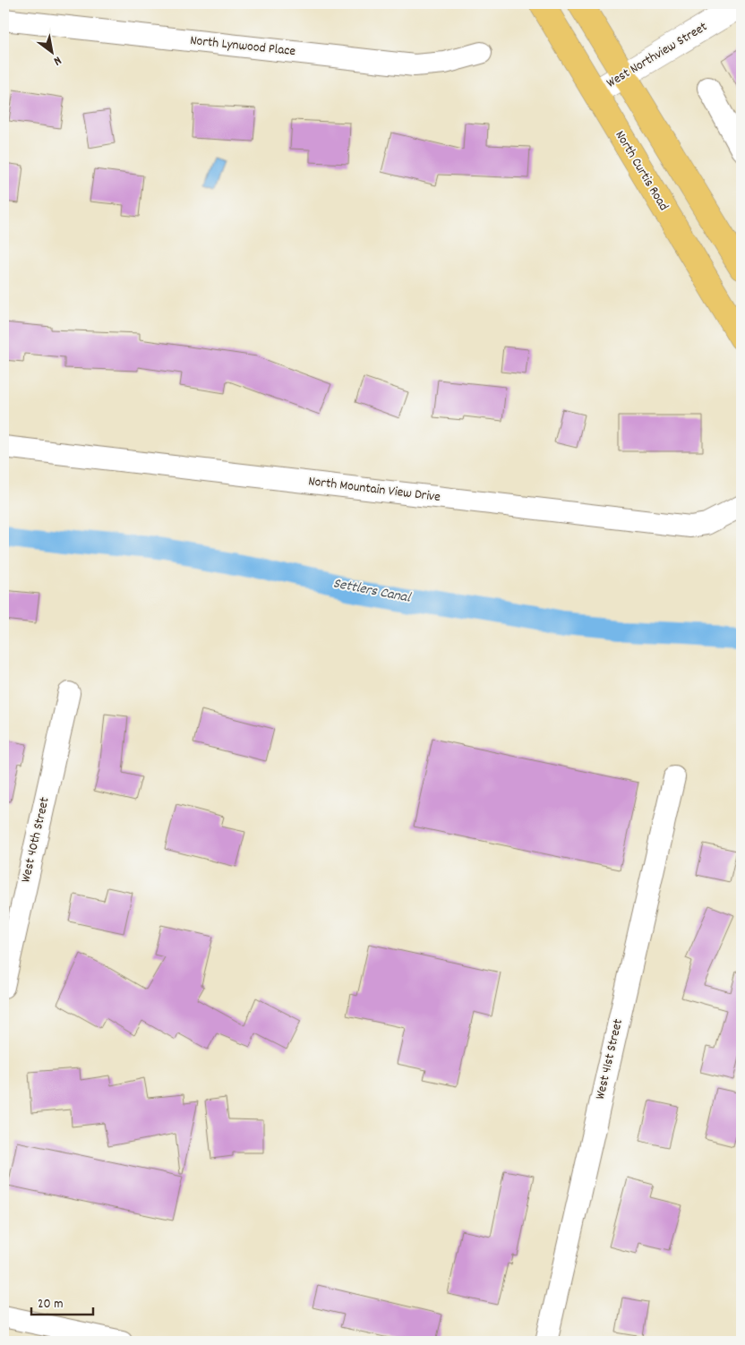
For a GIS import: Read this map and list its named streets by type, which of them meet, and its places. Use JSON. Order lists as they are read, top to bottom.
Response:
{
  "streets": {
    "main road": ["North Curtis Road"],
    "street": [
      "North Lynwood Place",
      "West Northview Street",
      "North Mountain View Drive",
      "West 40th Street",
      "West 41st Street"
    ]
  },
  "crossings": [
    ["West Northview Street", "North Curtis Road"]
  ],
  "water": ["Settlers Canal"],
  "scale_bar": "20 m",
  "north": "bottom right"
}
